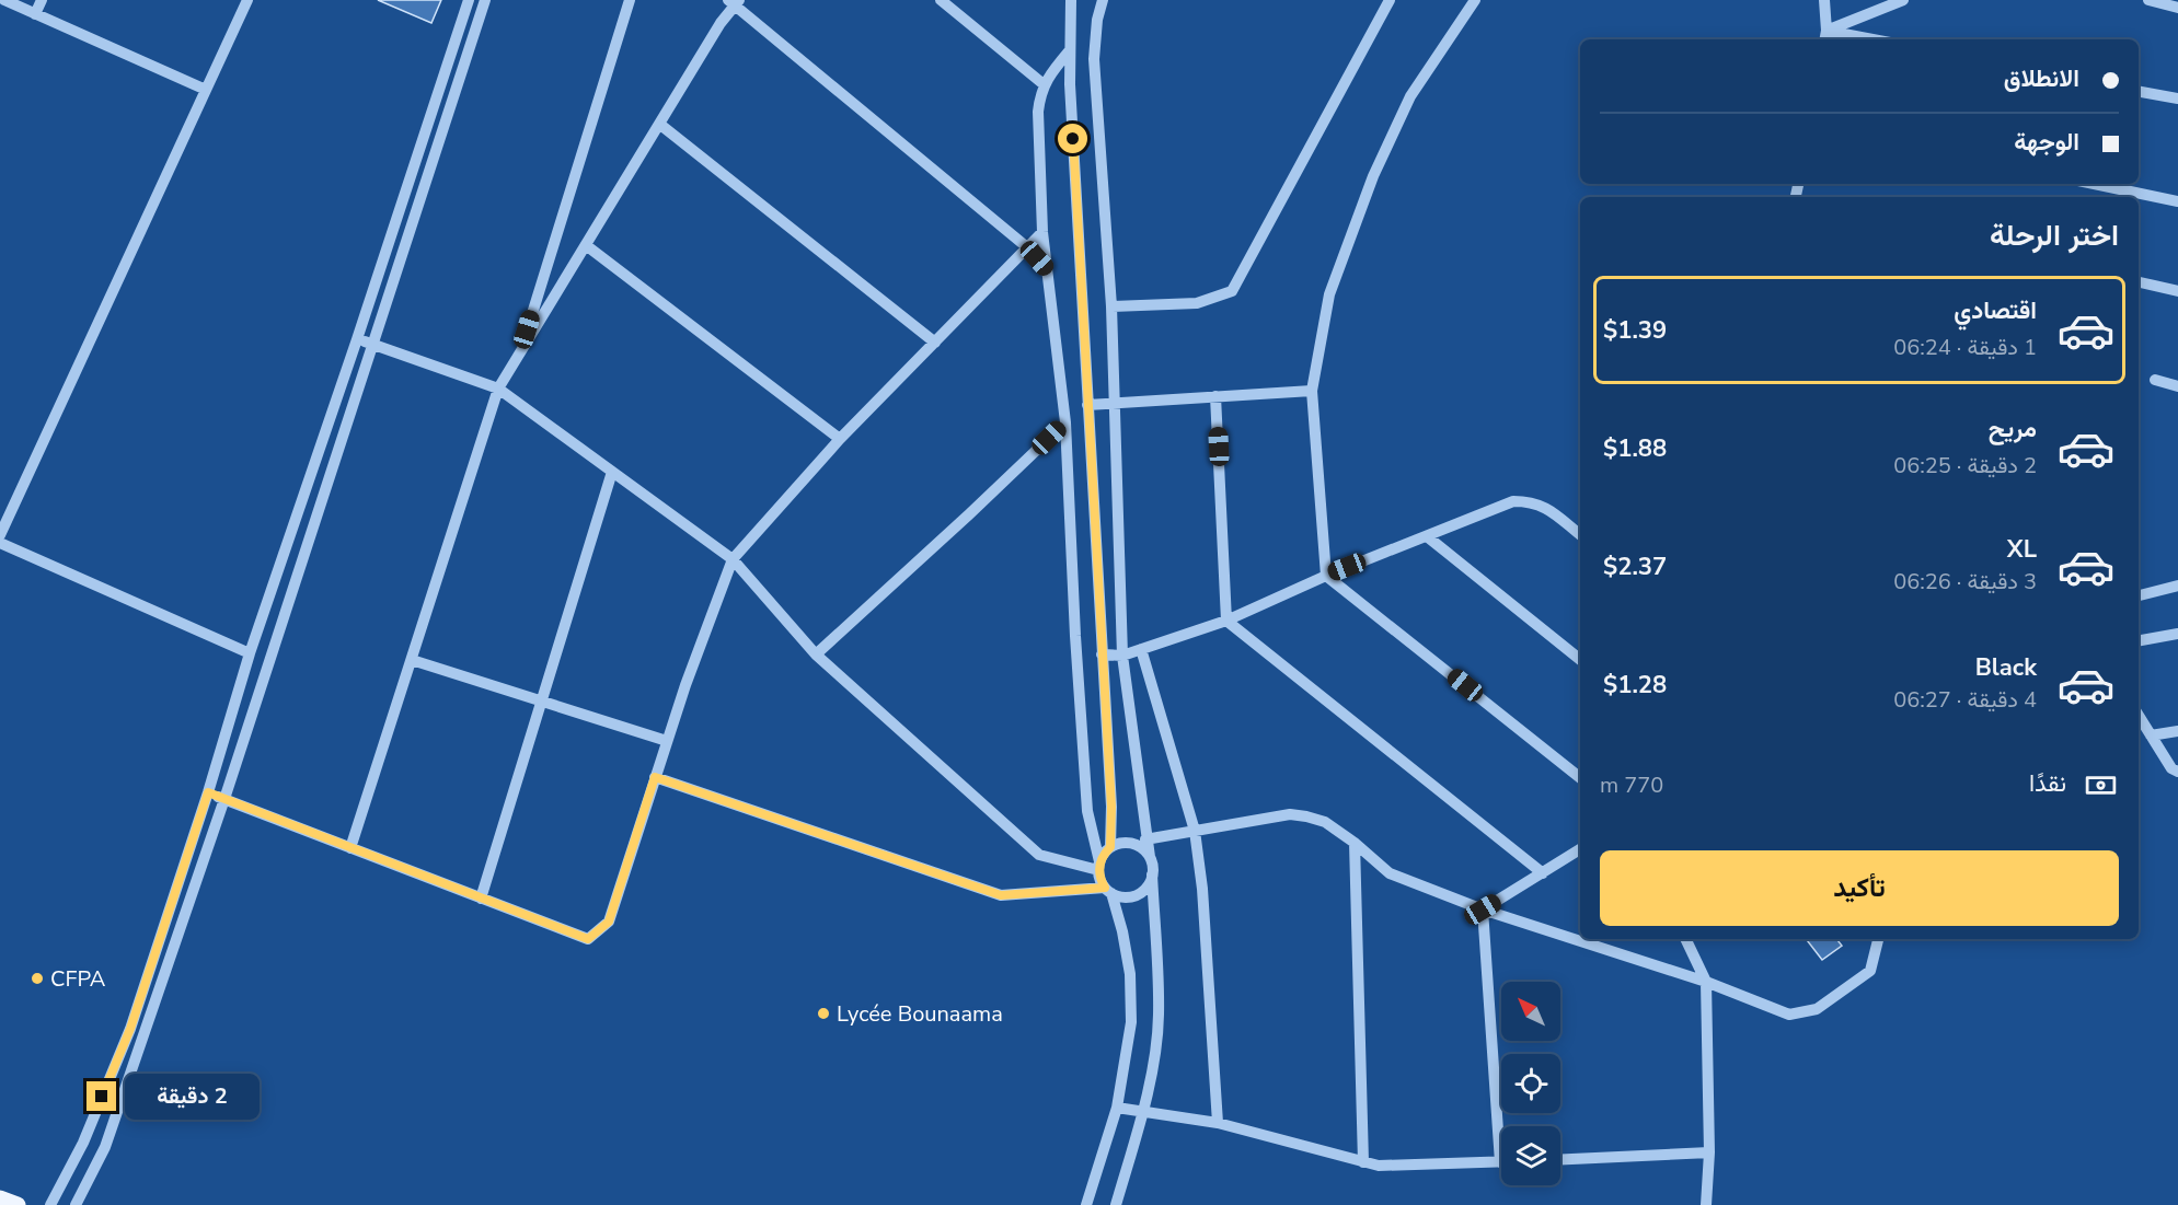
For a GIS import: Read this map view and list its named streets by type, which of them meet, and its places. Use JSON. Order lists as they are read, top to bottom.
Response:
{
  "places": ["CFPA", "Lycée Bounaama"],
  "north": "top left",
  "page": {
    "banner": ["الانطلاق", "الوجهة"],
    "heading": "اختر الرحلة",
    "list": [
      {
        "name": "اقتصادي",
        "note": "1 دقيقة · 06:24",
        "value": "$1.39"
      },
      {
        "name": "مريح",
        "note": "2 دقيقة · 06:25",
        "value": "$1.88"
      },
      {
        "name": "XL",
        "note": "3 دقيقة · 06:26",
        "value": "$2.37"
      },
      {
        "name": "Black",
        "note": "4 دقيقة · 06:27",
        "value": "$1.28"
      }
    ],
    "pay": ["نقدًا", "770 m"],
    "buttons": "تأكيد",
    "bubble": "2 دقيقة"
  }
}
